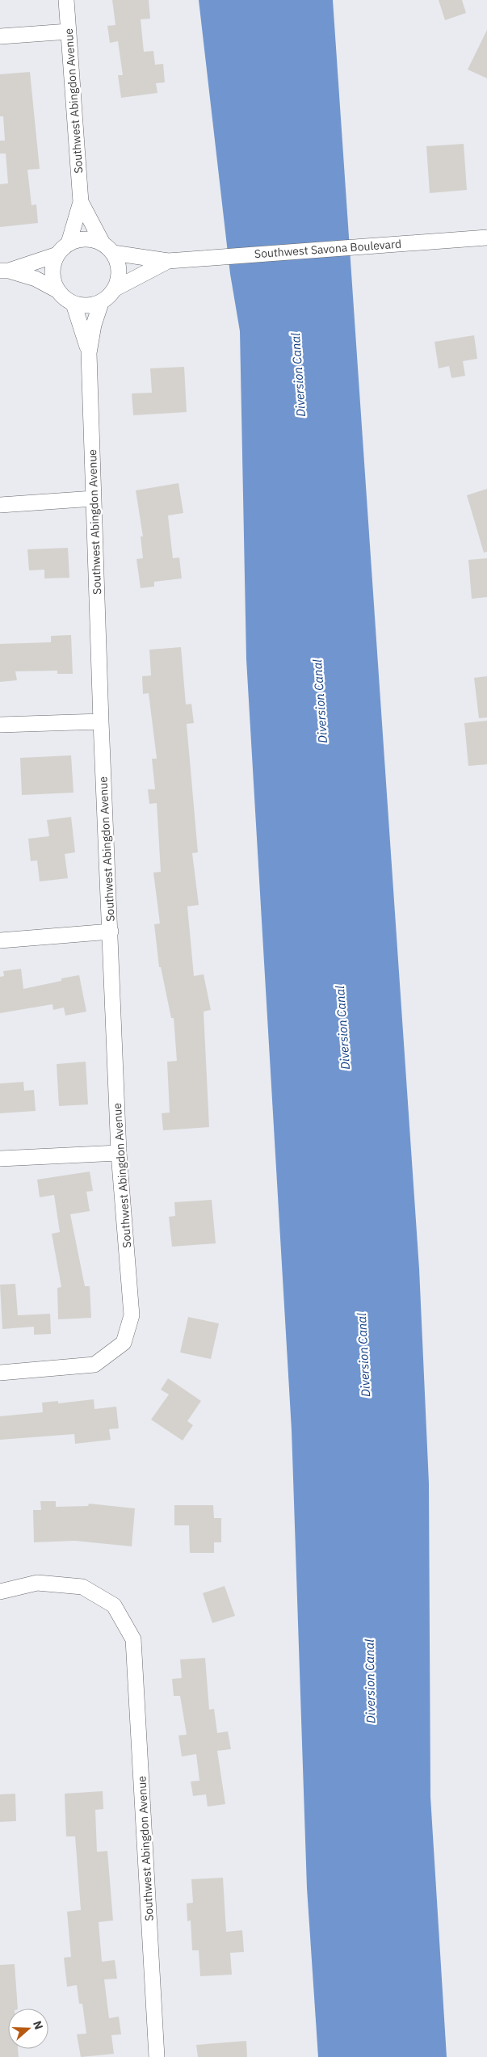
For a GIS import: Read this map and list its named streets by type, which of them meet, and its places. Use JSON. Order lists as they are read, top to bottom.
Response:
{
  "streets": {
    "street": ["Southwest Abingdon Avenue", "Southwest Savona Boulevard"]
  },
  "crossings": [
    ["Southwest Abingdon Avenue", "Southwest Savona Boulevard"]
  ],
  "water": ["Diversion Canal"],
  "north": "right"
}
